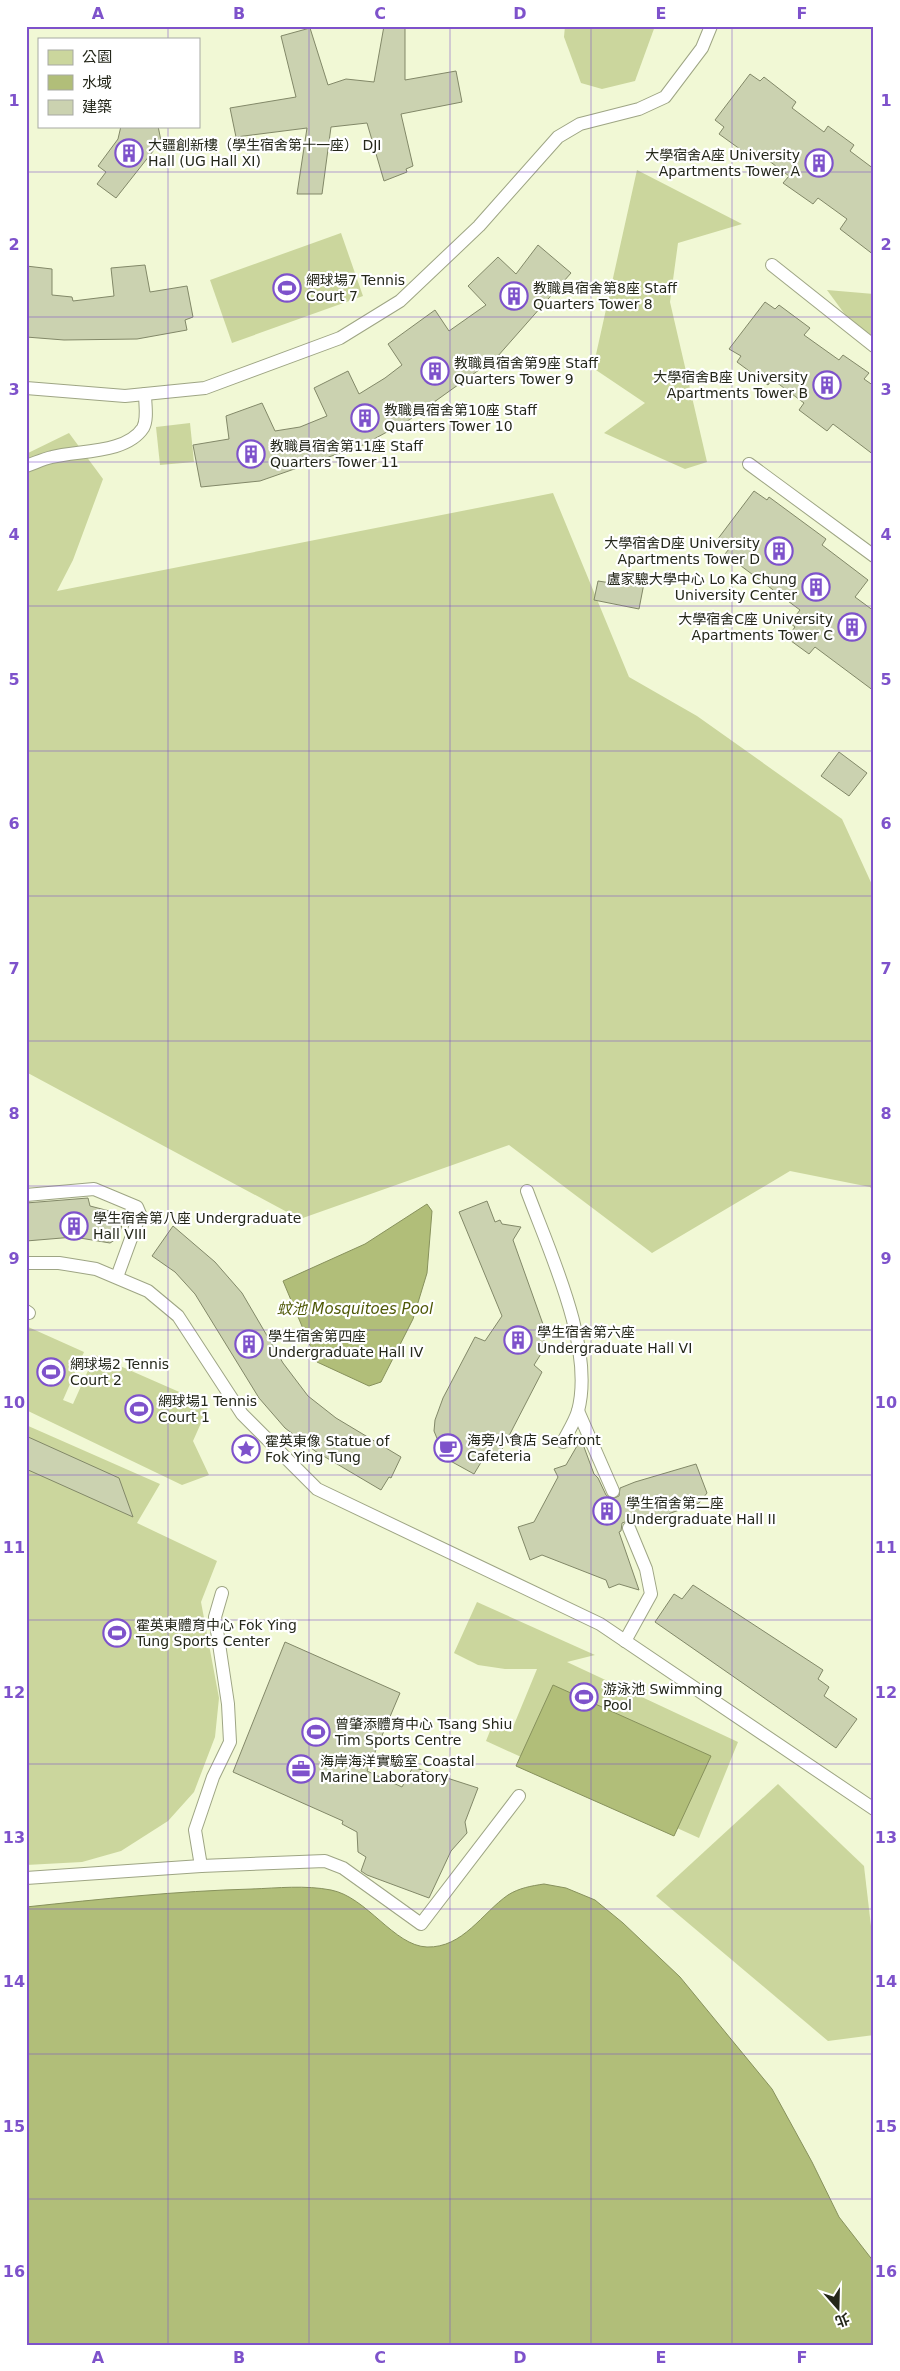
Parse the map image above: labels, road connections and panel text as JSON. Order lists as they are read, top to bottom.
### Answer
{
  "water": ["蚊池 Mosquitoes Pool"],
  "places": {
    "building": [
      "大疆創新樓（學生宿舍第十一座） DJI Hall (UG Hall XI)",
      "大學宿舍A座 University Apartments Tower A",
      "教職員宿舍第8座 Staff Quarters Tower 8",
      "教職員宿舍第9座 Staff Quarters Tower 9",
      "大學宿舍B座 University Apartments Tower B",
      "教職員宿舍第10座 Staff Quarters Tower 10",
      "教職員宿舍第11座 Staff Quarters Tower 11",
      "大學宿舍D座 University Apartments Tower D",
      "盧家驄大學中心 Lo Ka Chung University Center",
      "大學宿舍C座 University Apartments Tower C",
      "學生宿舍第八座 Undergraduate Hall VIII",
      "學生宿舍第六座 Undergraduate Hall VI",
      "學生宿舍第四座 Undergraduate Hall IV",
      "學生宿舍第二座 Undergraduate Hall II"
    ],
    "sports": [
      "網球場7 Tennis Court 7",
      "網球場2 Tennis Court 2",
      "網球場1 Tennis Court 1",
      "霍英東體育中心 Fok Ying Tung Sports Center",
      "游泳池 Swimming Pool",
      "曾肇添體育中心 Tsang Shiu Tim Sports Centre"
    ],
    "cafe": ["海旁小食店 Seafront Cafeteria"],
    "place": ["霍英東像 Statue of Fok Ying Tung"],
    "office": ["海岸海洋實驗室 Coastal Marine Laboratory"]
  },
  "legend": ["公園", "水域", "建築"],
  "north": "bottom",
  "grid": {
    "columns": [
      "A",
      "B",
      "C",
      "D",
      "E",
      "F"
    ],
    "rows": [
      "1",
      "2",
      "3",
      "4",
      "5",
      "6",
      "7",
      "8",
      "9",
      "10",
      "11",
      "12",
      "13",
      "14",
      "15",
      "16"
    ]
  }
}
